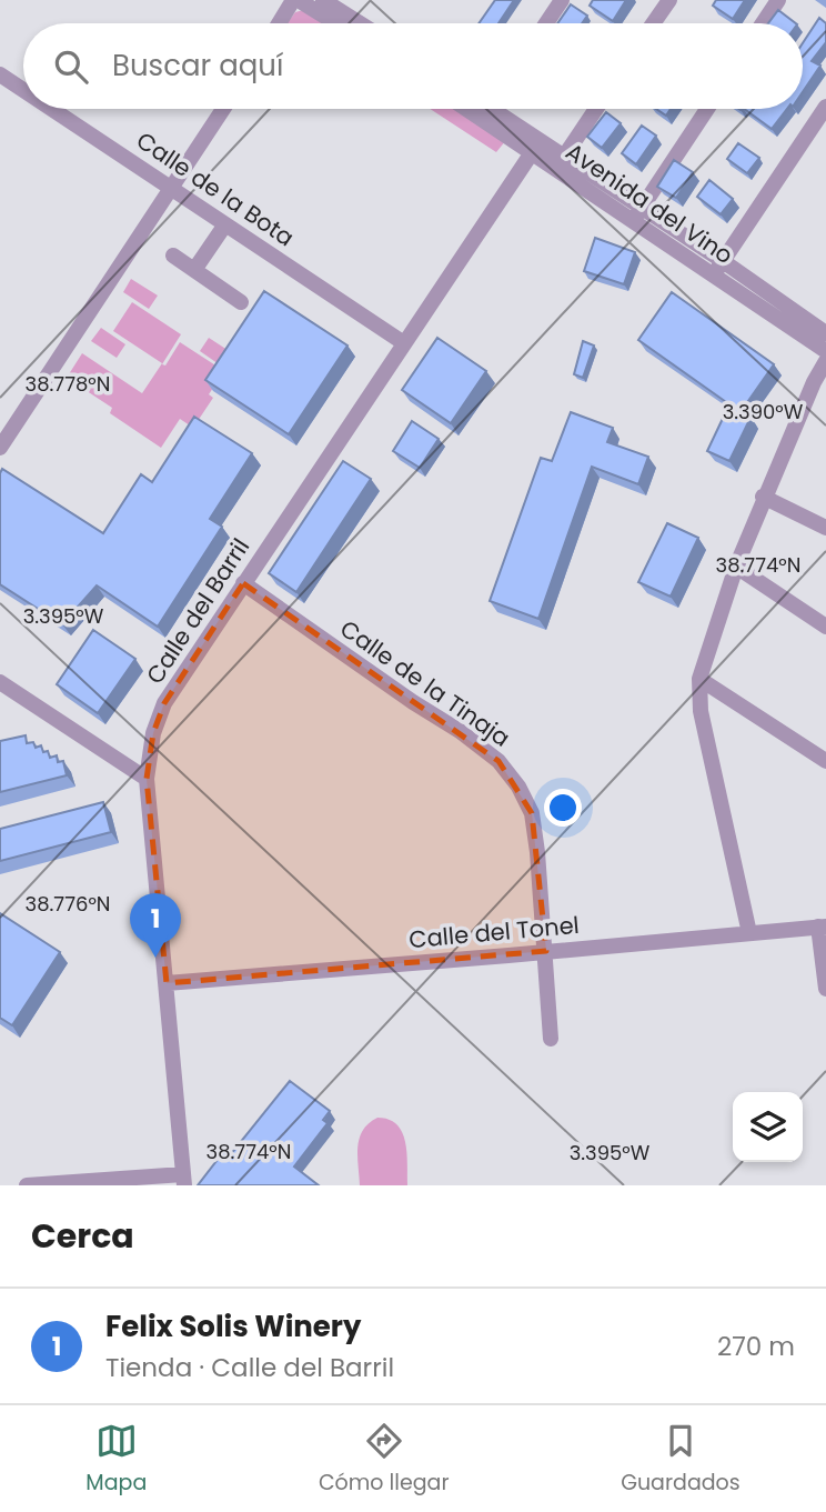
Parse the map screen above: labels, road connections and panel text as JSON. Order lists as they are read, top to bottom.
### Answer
{
  "streets": {
    "street": [
      "Calle de la Bota",
      "Avenida del Vino",
      "Calle del Barril",
      "Calle de la Tinaja",
      "Calle del Tonel"
    ]
  },
  "crossings": [
    ["Calle de la Bota", "Calle del Barril"],
    ["Avenida del Vino", "Calle del Barril"],
    ["Calle del Barril", "Calle de la Tinaja"],
    ["Calle del Barril", "Calle del Tonel"],
    ["Calle de la Tinaja", "Calle del Tonel"]
  ],
  "page": {
    "search": "Buscar aquí",
    "pins": "1",
    "heading": "Cerca",
    "list": [
      {
        "mark": "1",
        "name": "Felix Solis Winery",
        "note": "Tienda · Calle del Barril",
        "value": "270 m"
      }
    ],
    "nav": ["Mapa", "Cómo llegar", "Guardados"]
  },
  "coordinates": [
    "38.778°N",
    "3.390°W",
    "38.774°N",
    "3.395°W",
    "38.776°N"
  ]
}
